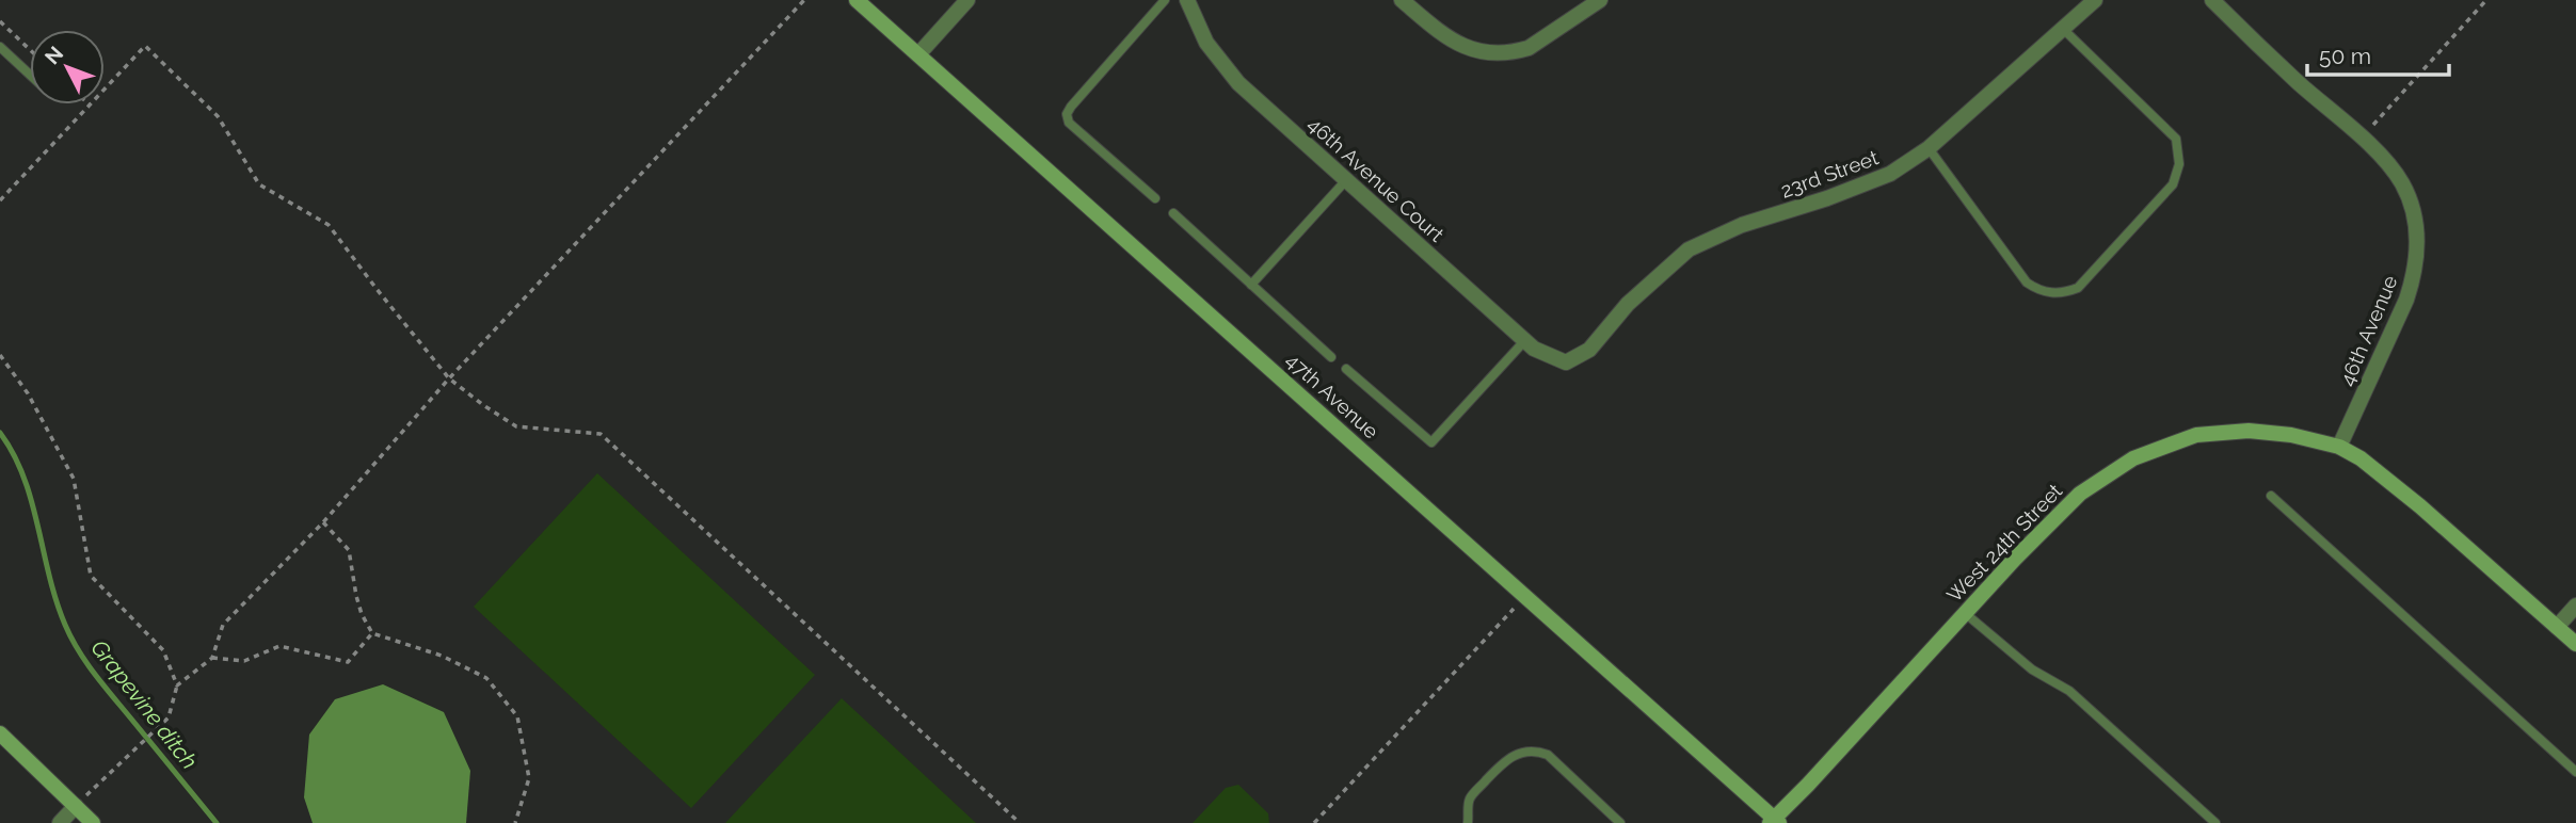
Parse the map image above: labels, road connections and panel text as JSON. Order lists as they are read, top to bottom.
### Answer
{
  "streets": {
    "main road": ["47th Avenue", "West 24th Street"],
    "street": ["23rd Street", "46th Avenue Court", "46th Avenue"]
  },
  "crossings": [
    ["23rd Street", "46th Avenue Court"],
    ["46th Avenue", "West 24th Street"],
    ["47th Avenue", "West 24th Street"]
  ],
  "water": ["Grapevine ditch"],
  "scale_bar": "50 m",
  "north": "top left"
}
